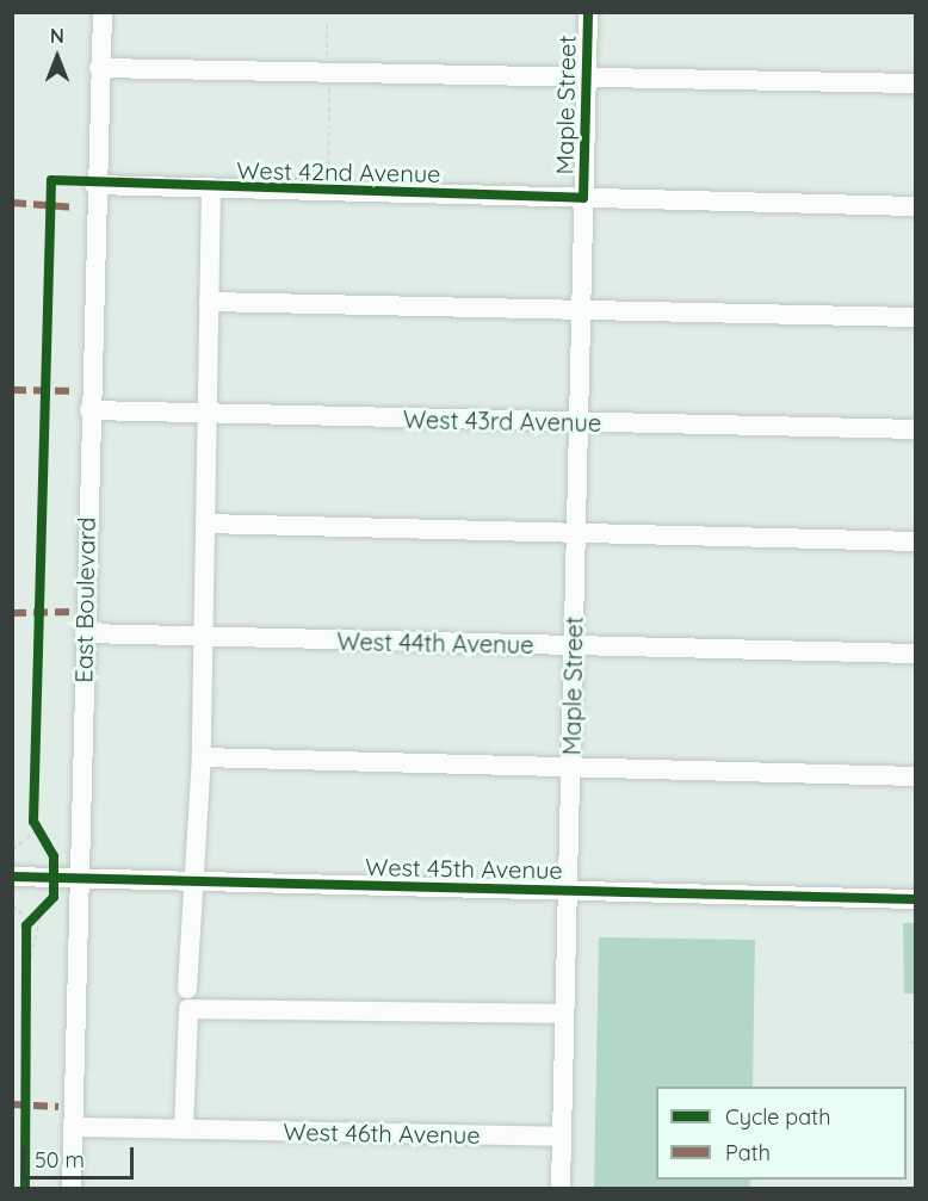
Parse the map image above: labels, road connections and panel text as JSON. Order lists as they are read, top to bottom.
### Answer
{
  "streets": {
    "street": [
      "Maple Street",
      "West 42nd Avenue",
      "West 43rd Avenue",
      "East Boulevard",
      "West 44th Avenue",
      "West 45th Avenue",
      "West 46th Avenue"
    ]
  },
  "crossings": [
    ["Maple Street", "West 42nd Avenue"],
    ["Maple Street", "West 43rd Avenue"],
    ["Maple Street", "West 44th Avenue"],
    ["Maple Street", "West 45th Avenue"],
    ["Maple Street", "West 46th Avenue"],
    ["West 42nd Avenue", "East Boulevard"],
    ["West 43rd Avenue", "East Boulevard"],
    ["East Boulevard", "West 44th Avenue"],
    ["East Boulevard", "West 45th Avenue"],
    ["East Boulevard", "West 46th Avenue"]
  ],
  "legend": ["Cycle path", "Path"],
  "scale_bar": "50 m",
  "north": "top"
}
